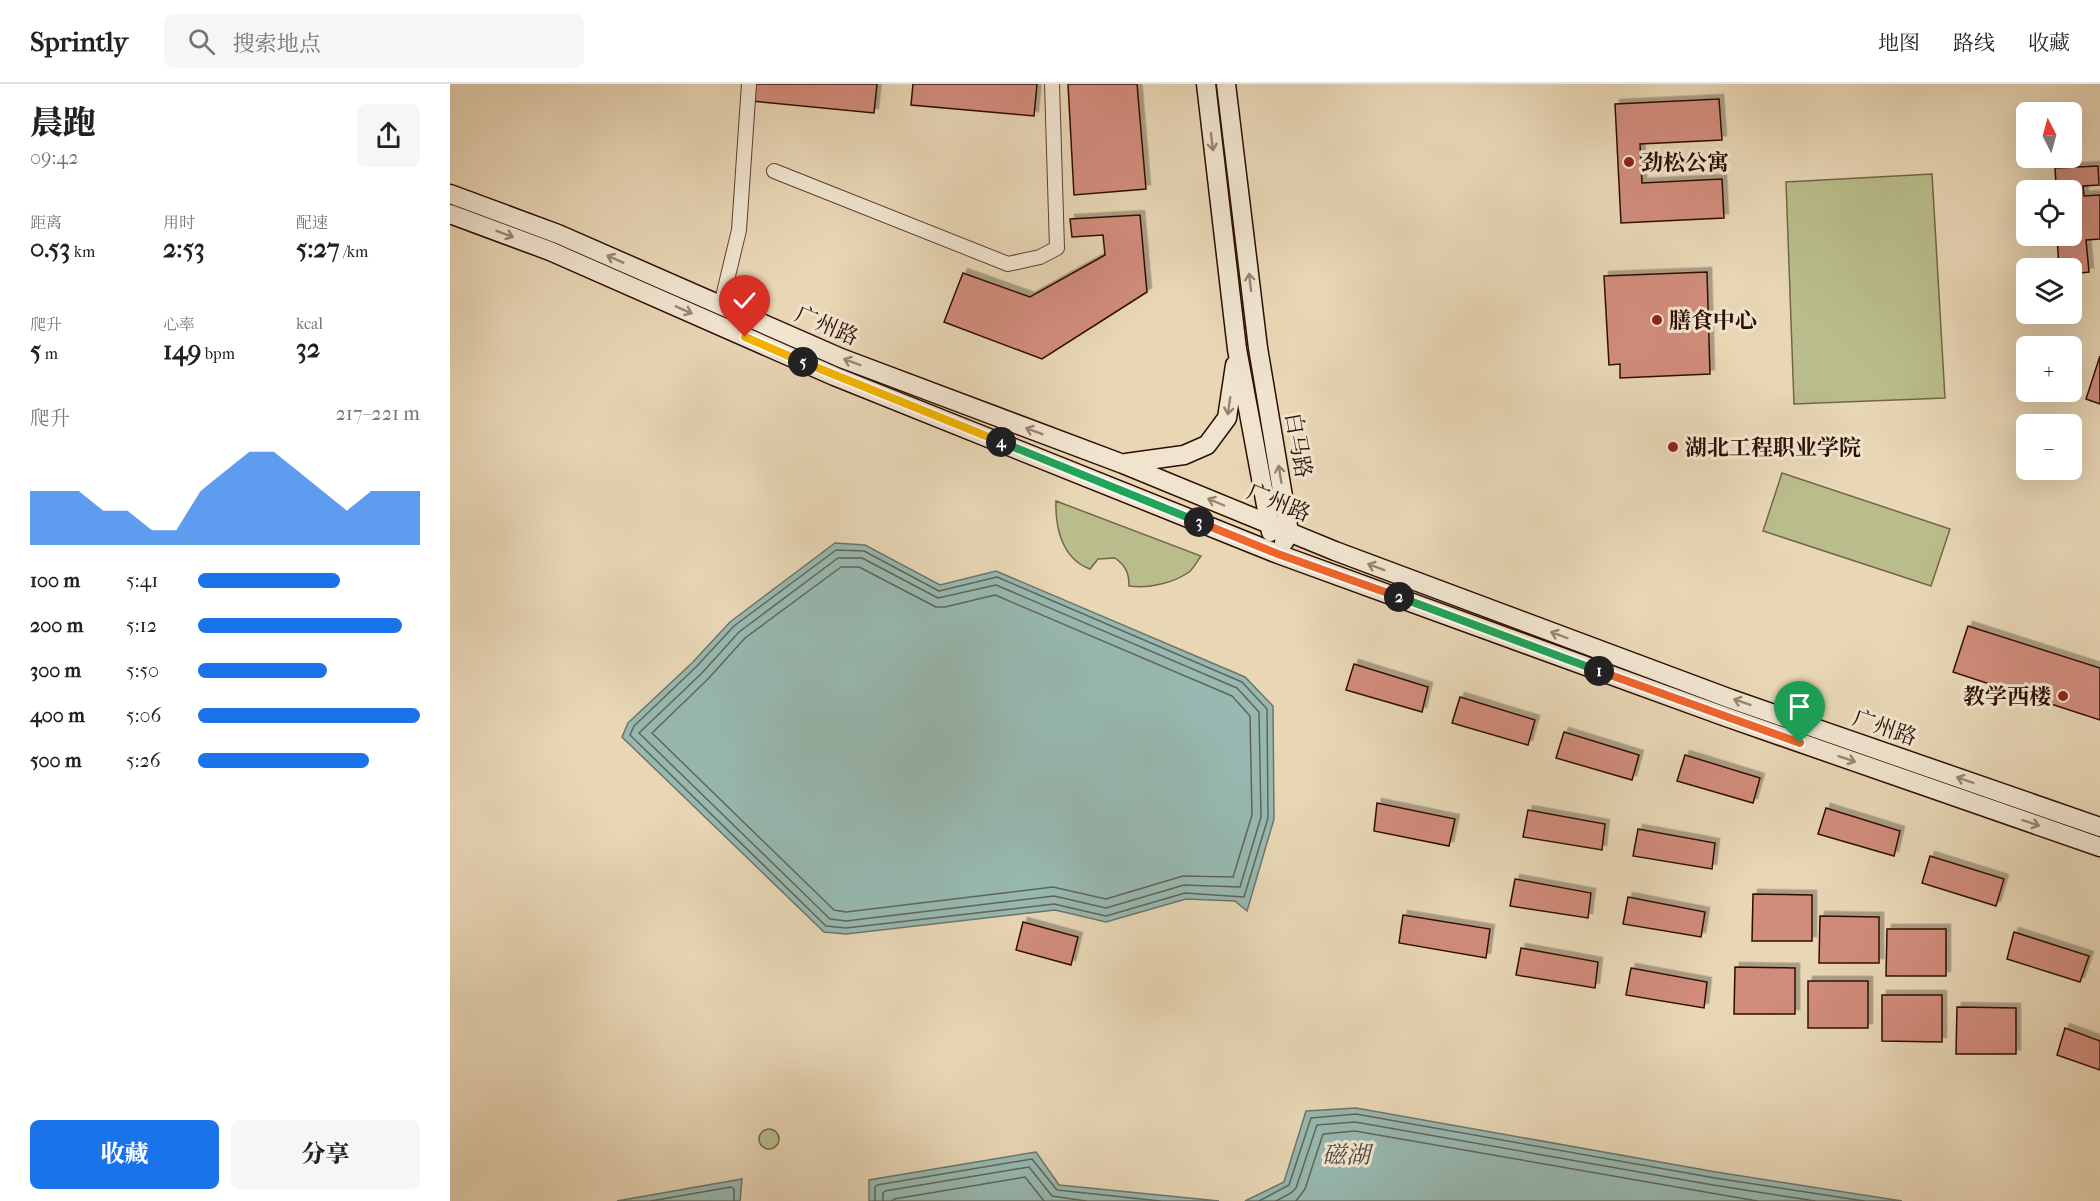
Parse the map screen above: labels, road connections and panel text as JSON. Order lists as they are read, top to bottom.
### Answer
{
  "streets": {
    "main road": ["广州路", "白马路"]
  },
  "crossings": [
    ["广州路", "白马路"]
  ],
  "water": ["磁湖"],
  "places": [
    "劲松公寓",
    "膳食中心",
    "湖北工程职业学院",
    "教学西楼"
  ],
  "north": "top",
  "page": {
    "header": "Sprintly",
    "search": "搜索地点",
    "nav": ["地图", "路线", "收藏"],
    "heading": ["晨跑", "09:42"],
    "map_buttons": ["+", "−"],
    "stats": [
      ["距离", "0.53 km"],
      ["用时", "2:53"],
      ["配速", "5:27 /km"],
      ["爬升", "5 m"],
      ["心率", "149 bpm"],
      ["kcal", "32"]
    ],
    "pins": [
      "5",
      "4",
      "3",
      "2",
      "1"
    ],
    "chart": ["爬升", "217–221 m"],
    "list": [
      {
        "name": "100 m",
        "note": "5:41"
      },
      {
        "name": "200 m",
        "note": "5:12"
      },
      {
        "name": "300 m",
        "note": "5:50"
      },
      {
        "name": "400 m",
        "note": "5:06"
      },
      {
        "name": "500 m",
        "note": "5:26"
      }
    ],
    "buttons": ["收藏", "分享"]
  }
}
